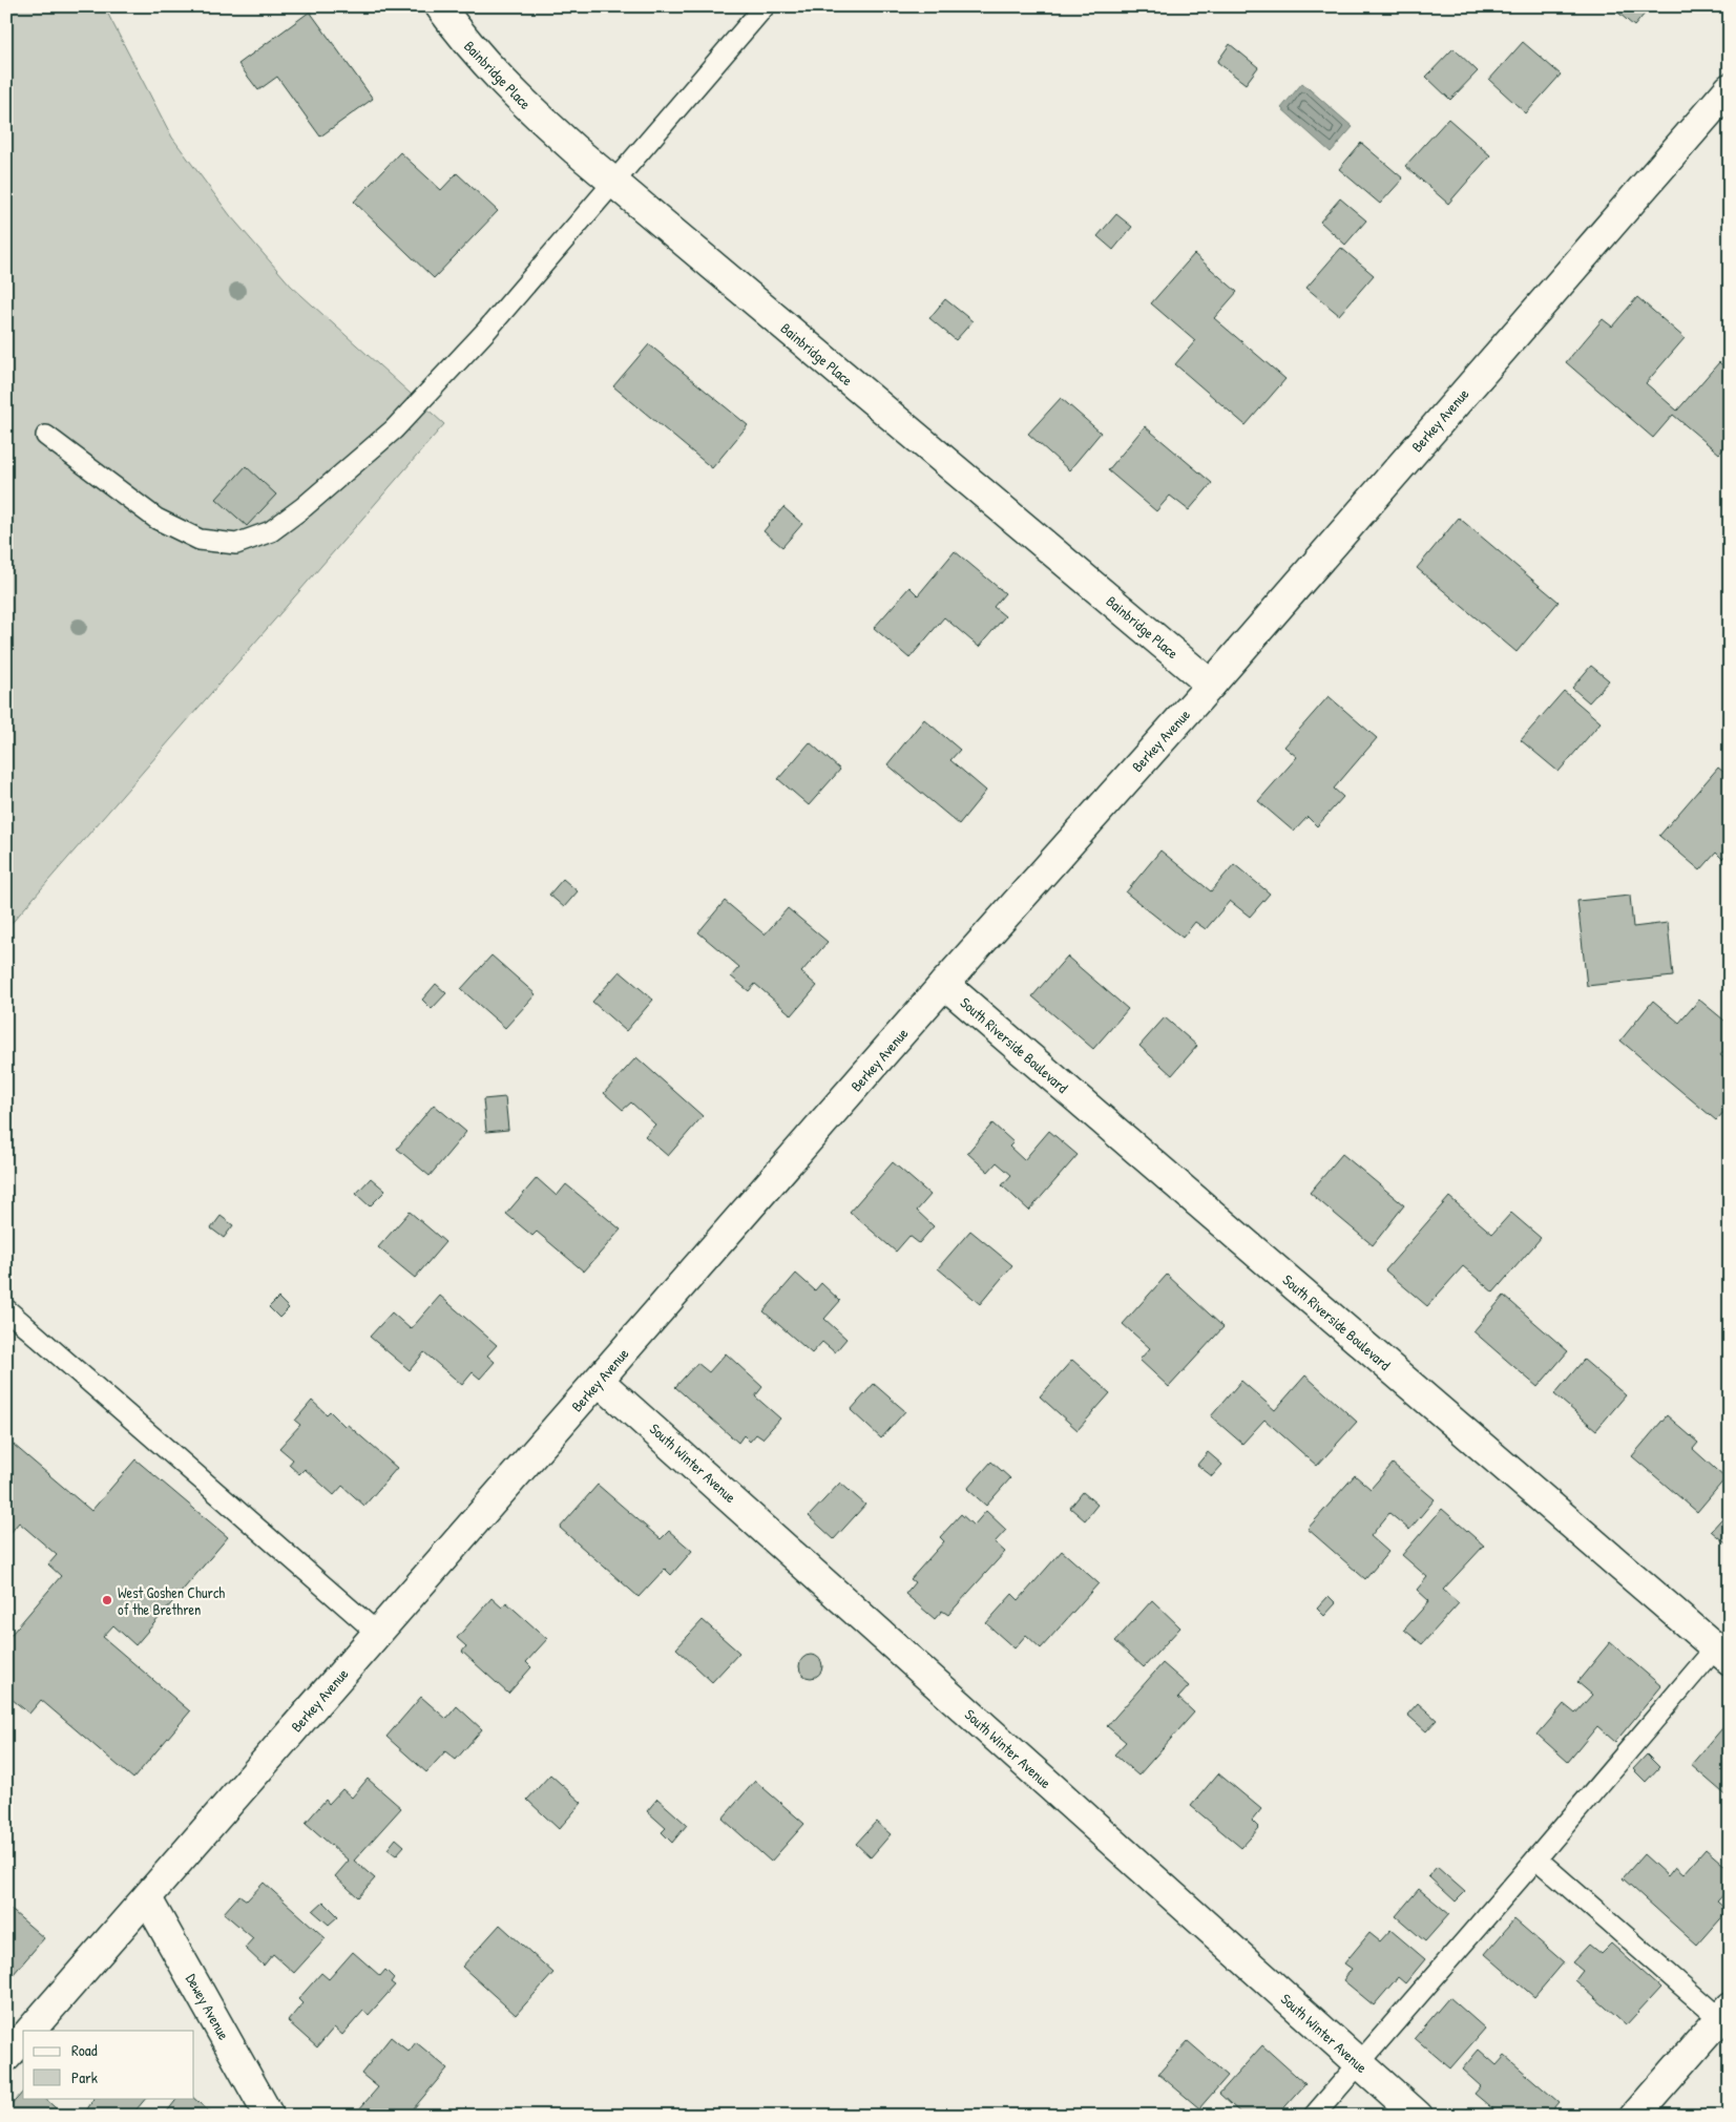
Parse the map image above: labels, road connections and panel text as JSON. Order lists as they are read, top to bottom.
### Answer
{
  "streets": {
    "street": [
      "Bainbridge Place",
      "Berkey Avenue",
      "South Riverside Boulevard",
      "South Winter Avenue",
      "Dewey Avenue"
    ]
  },
  "crossings": [
    ["Bainbridge Place", "Berkey Avenue"],
    ["Berkey Avenue", "South Riverside Boulevard"],
    ["Berkey Avenue", "South Winter Avenue"],
    ["Berkey Avenue", "Dewey Avenue"]
  ],
  "places": ["West Goshen Church of the Brethren"],
  "legend": ["Road", "Park"]
}
